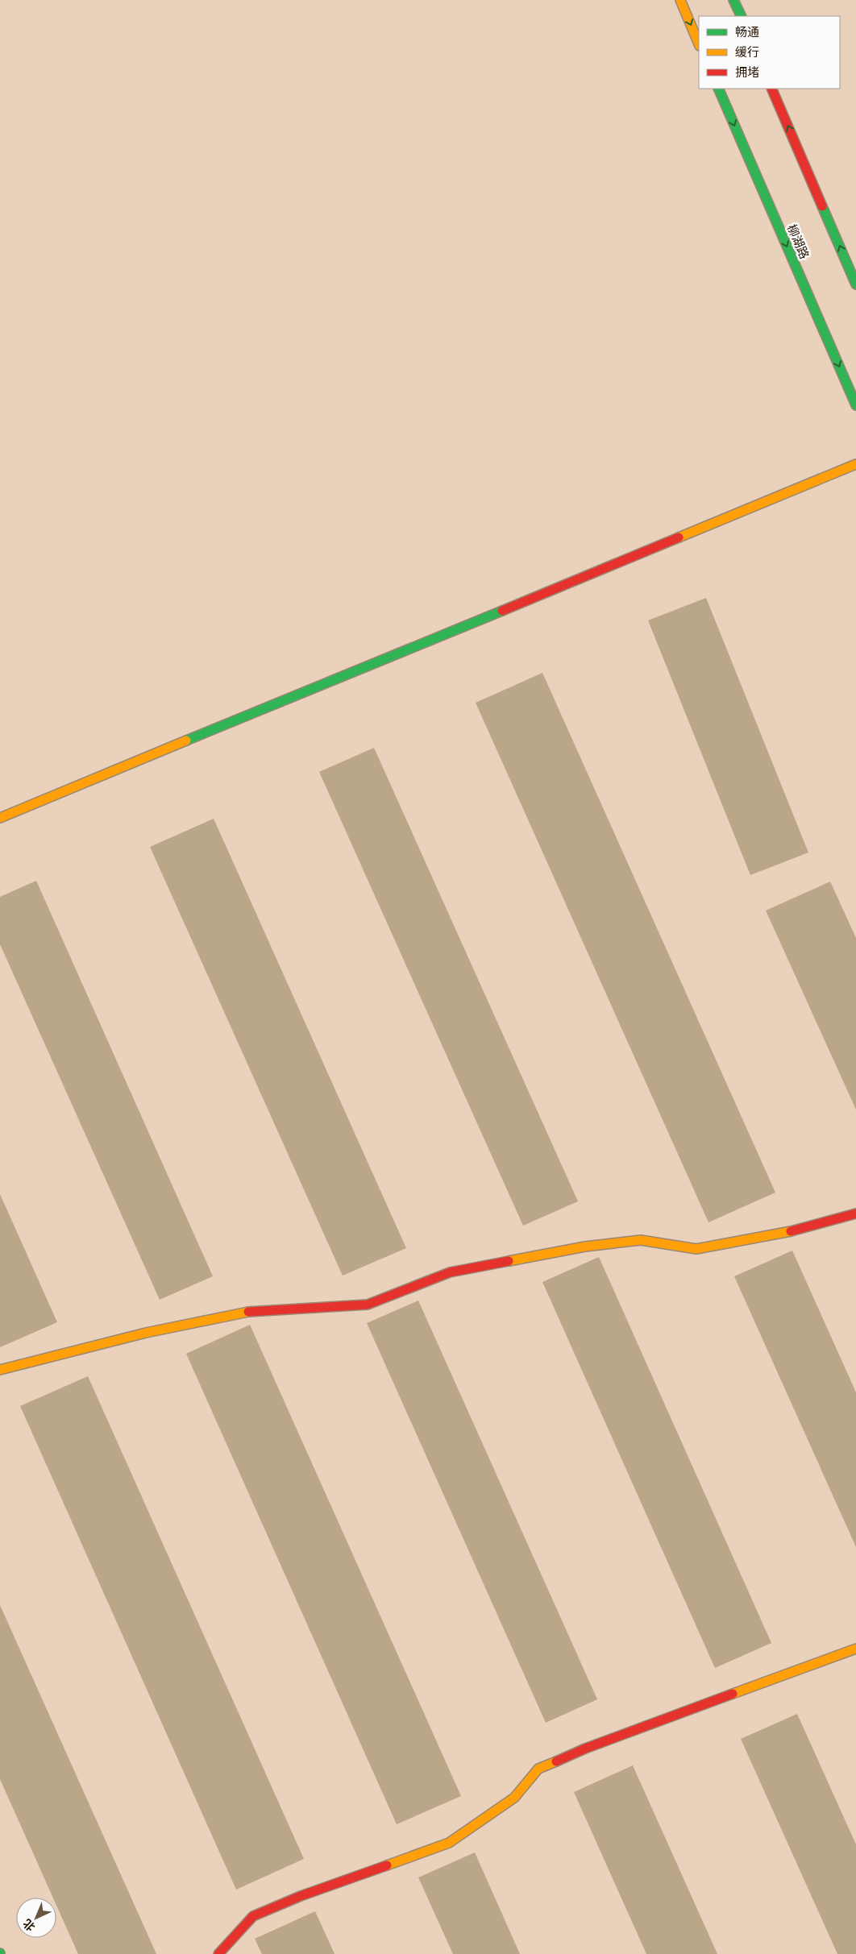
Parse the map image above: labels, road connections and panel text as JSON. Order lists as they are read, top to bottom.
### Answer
{
  "streets": {
    "street": ["柳湖路"]
  },
  "legend": ["畅通", "缓行", "拥堵"],
  "north": "bottom left"
}
